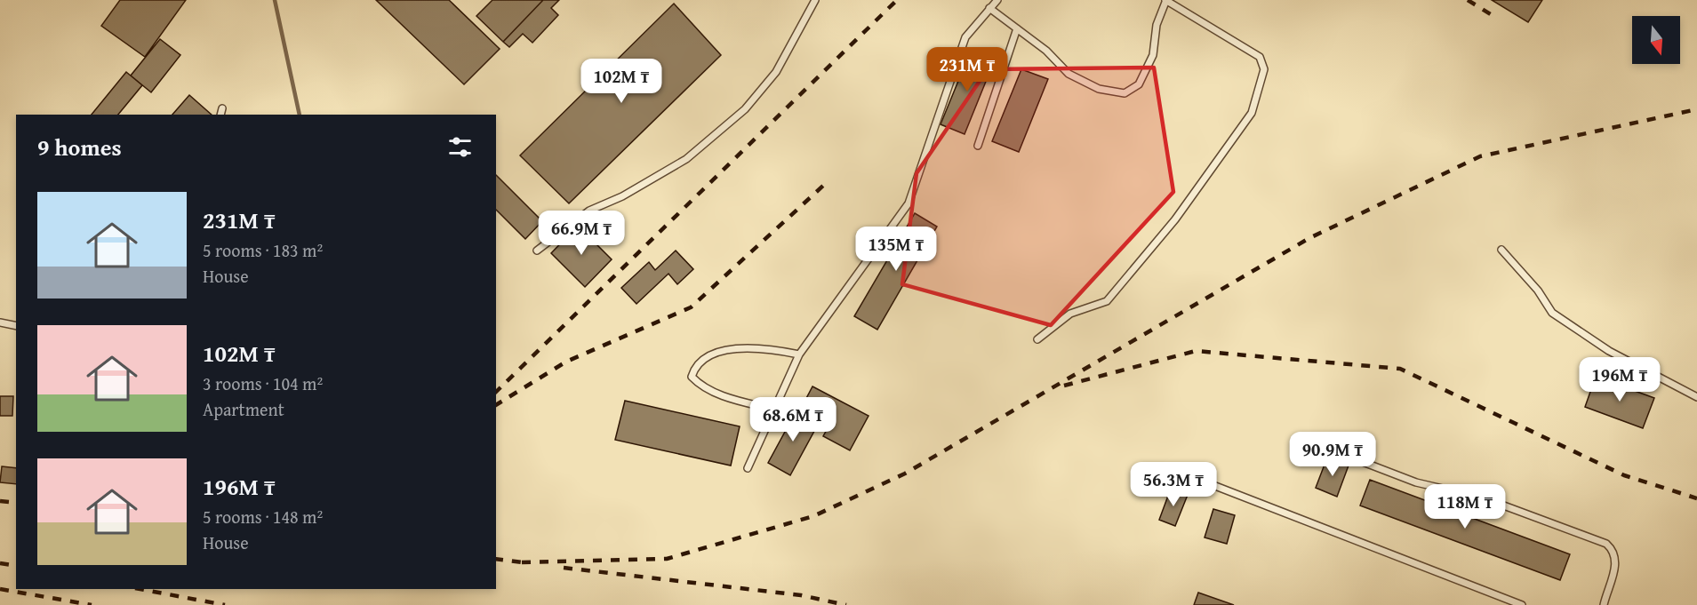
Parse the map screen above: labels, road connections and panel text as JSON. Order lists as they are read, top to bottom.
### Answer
{
  "north": "bottom",
  "page": {
    "price": [
      "231M ₸",
      "102M ₸",
      "66.9M ₸",
      "135M ₸",
      "196M ₸",
      "68.6M ₸",
      "90.9M ₸",
      "56.3M ₸",
      "118M ₸"
    ],
    "heading": "9 homes",
    "list": [
      {
        "name": "231M ₸",
        "note": "5 rooms · 183 m² · House"
      },
      {
        "name": "102M ₸",
        "note": "3 rooms · 104 m² · Apartment"
      },
      {
        "name": "196M ₸",
        "note": "5 rooms · 148 m² · House"
      }
    ]
  }
}
